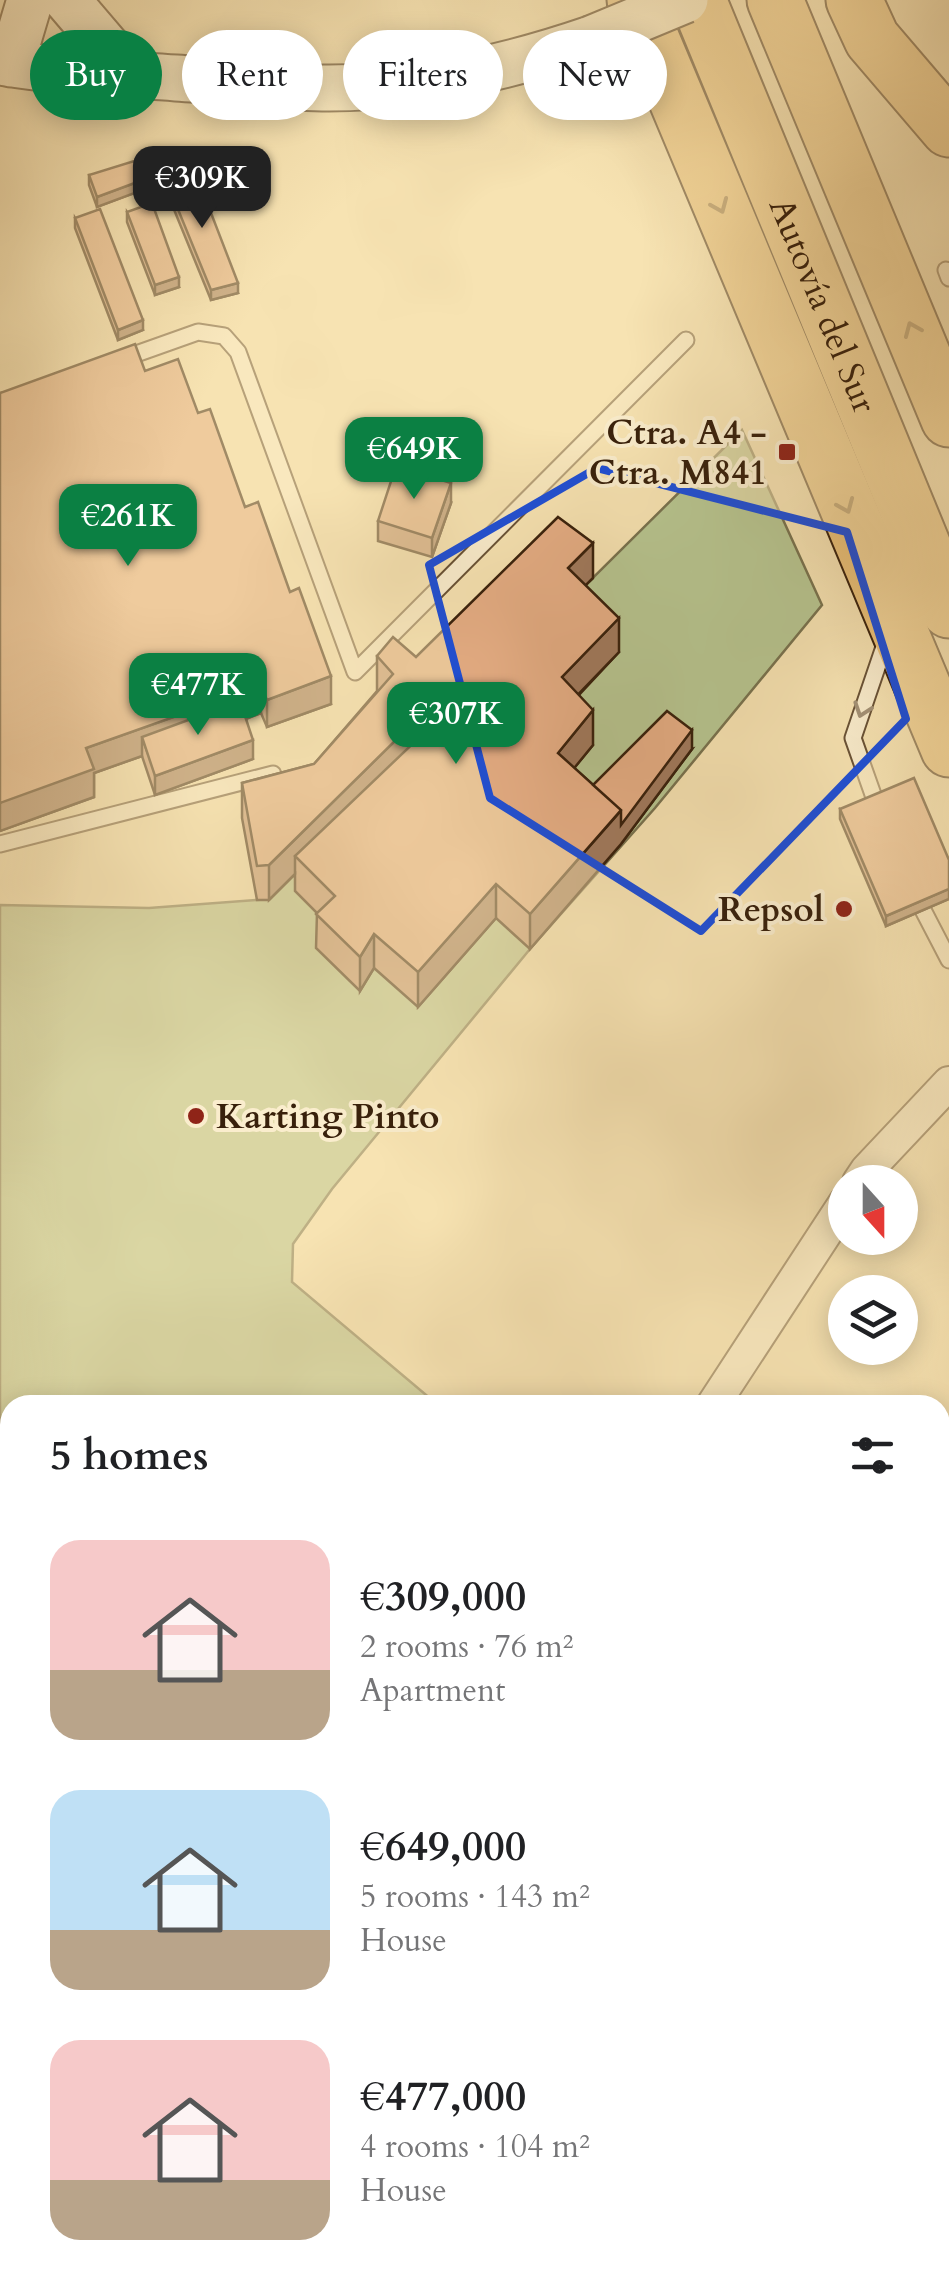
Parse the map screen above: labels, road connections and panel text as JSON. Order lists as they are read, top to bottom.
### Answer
{
  "streets": {
    "highway": ["Autovía del Sur"]
  },
  "places": {
    "transit": ["Ctra. A4 - Ctra. M841"],
    "other": ["Repsol", "Karting Pinto"]
  },
  "north": "bottom",
  "page": {
    "chip": [
      "Buy",
      "Rent",
      "Filters",
      "New"
    ],
    "price": [
      "€309K",
      "€649K",
      "€261K",
      "€477K",
      "€307K"
    ],
    "heading": "5 homes",
    "list": [
      {
        "name": "€309,000",
        "note": "2 rooms · 76 m² · Apartment"
      },
      {
        "name": "€649,000",
        "note": "5 rooms · 143 m² · House"
      },
      {
        "name": "€477,000",
        "note": "4 rooms · 104 m² · House"
      }
    ]
  }
}
